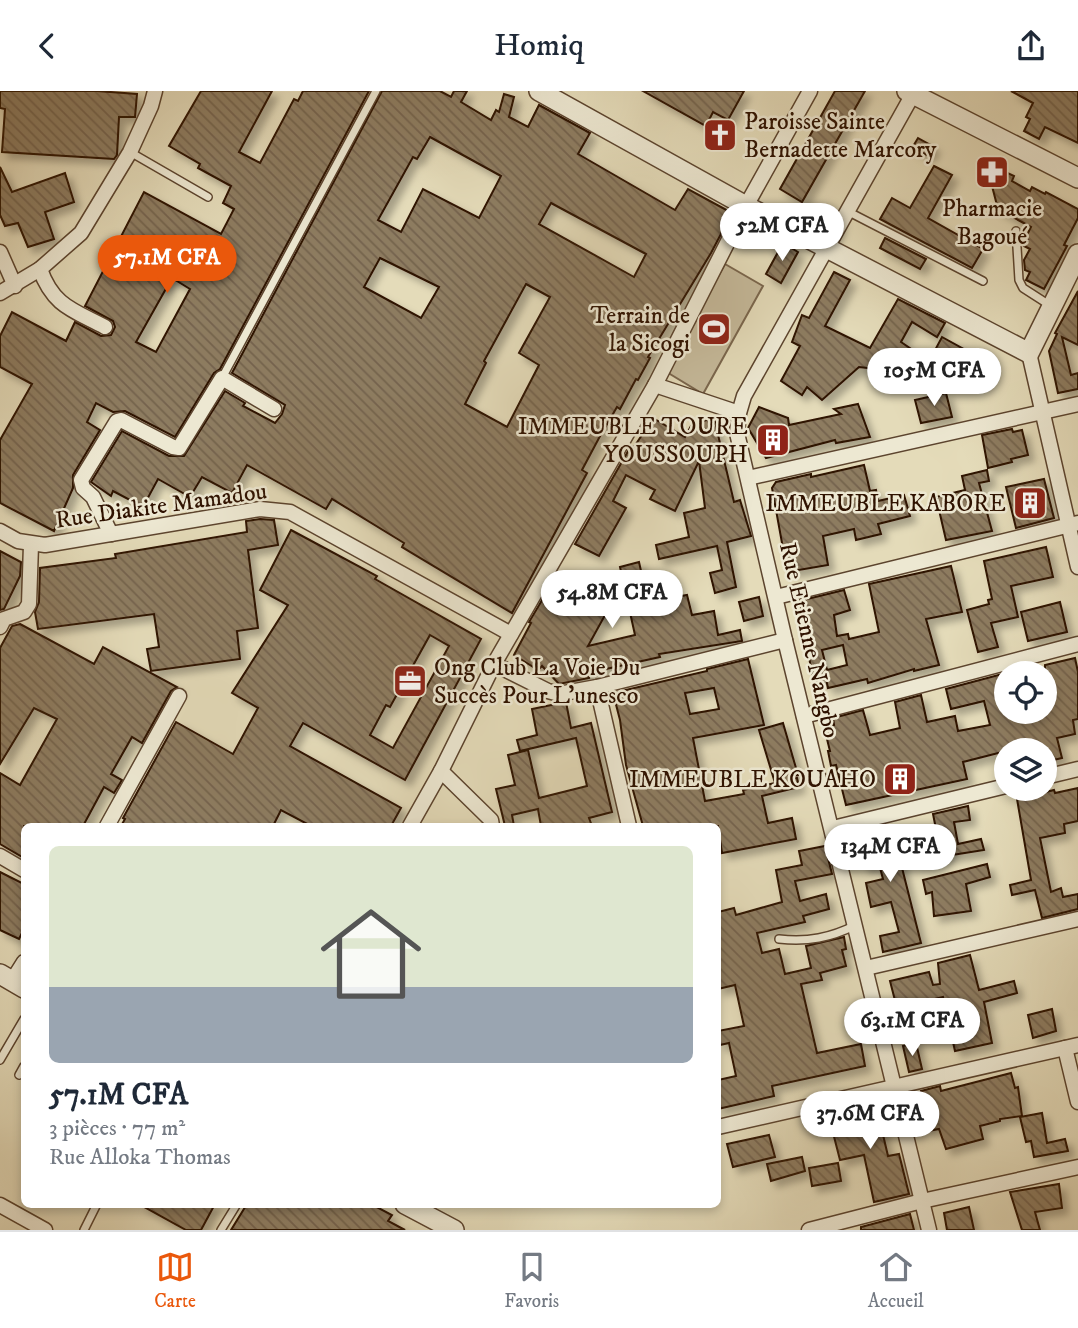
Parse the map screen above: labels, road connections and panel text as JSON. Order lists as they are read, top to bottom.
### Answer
{
  "streets": {
    "street": ["Rue Diakite Mamadou", "Rue Etienne Nangbo"]
  },
  "places": {
    "church": ["Paroisse Sainte Bernadette Marcory"],
    "pharmacy": ["Pharmacie Bagoué"],
    "sports": ["Terrain de la Sicogi"],
    "building": ["IMMEUBLE TOURE YOUSSOUPH", "IMMEUBLE KABORE", "IMMEUBLE KOUAHO"],
    "office": ["Ong Club La Voie Du Succès Pour L'unesco"]
  },
  "page": {
    "header": "Homiq",
    "price": [
      "52M CFA",
      "57.1M CFA",
      "105M CFA",
      "54.8M CFA",
      "134M CFA",
      "63.1M CFA",
      "37.6M CFA"
    ],
    "list": [
      {
        "name": "57.1M CFA",
        "note": "3 pièces · 77 m² · Rue Alloka Thomas"
      }
    ],
    "tabs": ["Carte", "Favoris", "Accueil"]
  }
}
